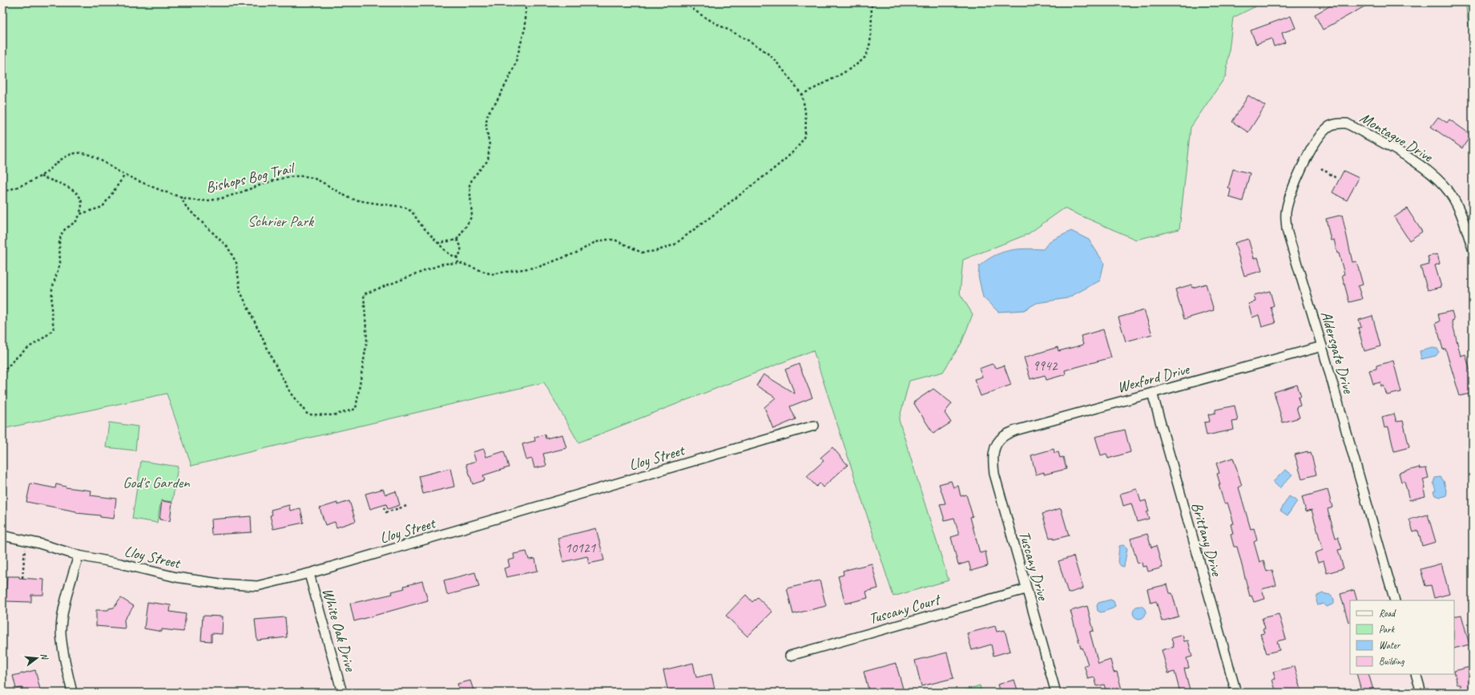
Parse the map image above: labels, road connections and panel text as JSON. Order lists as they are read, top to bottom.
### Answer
{
  "streets": {
    "street": [
      "Montague Drive",
      "Aldersgate Drive",
      "Wexford Drive",
      "Lloy Street",
      "Brittany Drive",
      "Tuscany Drive",
      "Tuscany Court",
      "White Oak Drive"
    ],
    "path": ["Bishops Bog Trail"]
  },
  "crossings": [
    ["Montague Drive", "Aldersgate Drive"],
    ["Aldersgate Drive", "Wexford Drive"],
    ["Wexford Drive", "Brittany Drive"],
    ["Wexford Drive", "Tuscany Drive"],
    ["Lloy Street", "White Oak Drive"],
    ["Tuscany Drive", "Tuscany Court"]
  ],
  "parks": ["Schrier Park", "God's Garden"],
  "house_numbers": ["9942", "10121"],
  "legend": [
    "Road",
    "Park",
    "Water",
    "Building"
  ],
  "north": "right"
}
